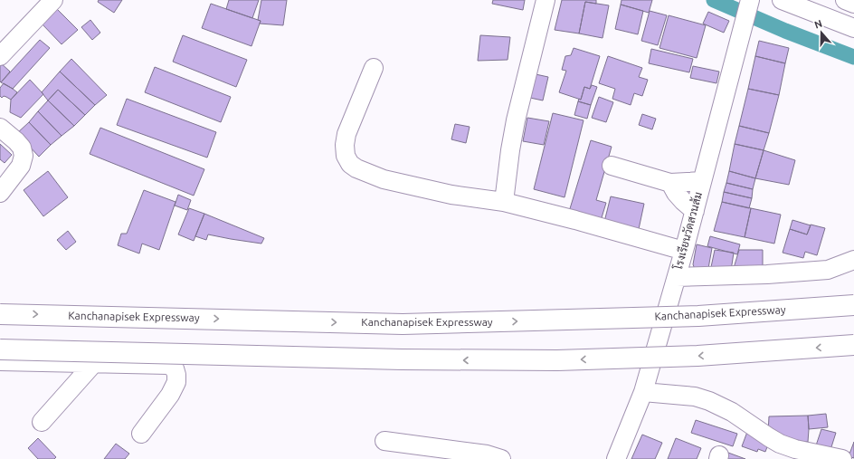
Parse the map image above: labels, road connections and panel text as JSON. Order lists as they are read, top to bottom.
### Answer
{
  "streets": {
    "highway": ["Kanchanapisek Expressway"],
    "street": ["โรงเรียนวัดสวนส้ม"]
  },
  "north": "top"
}
